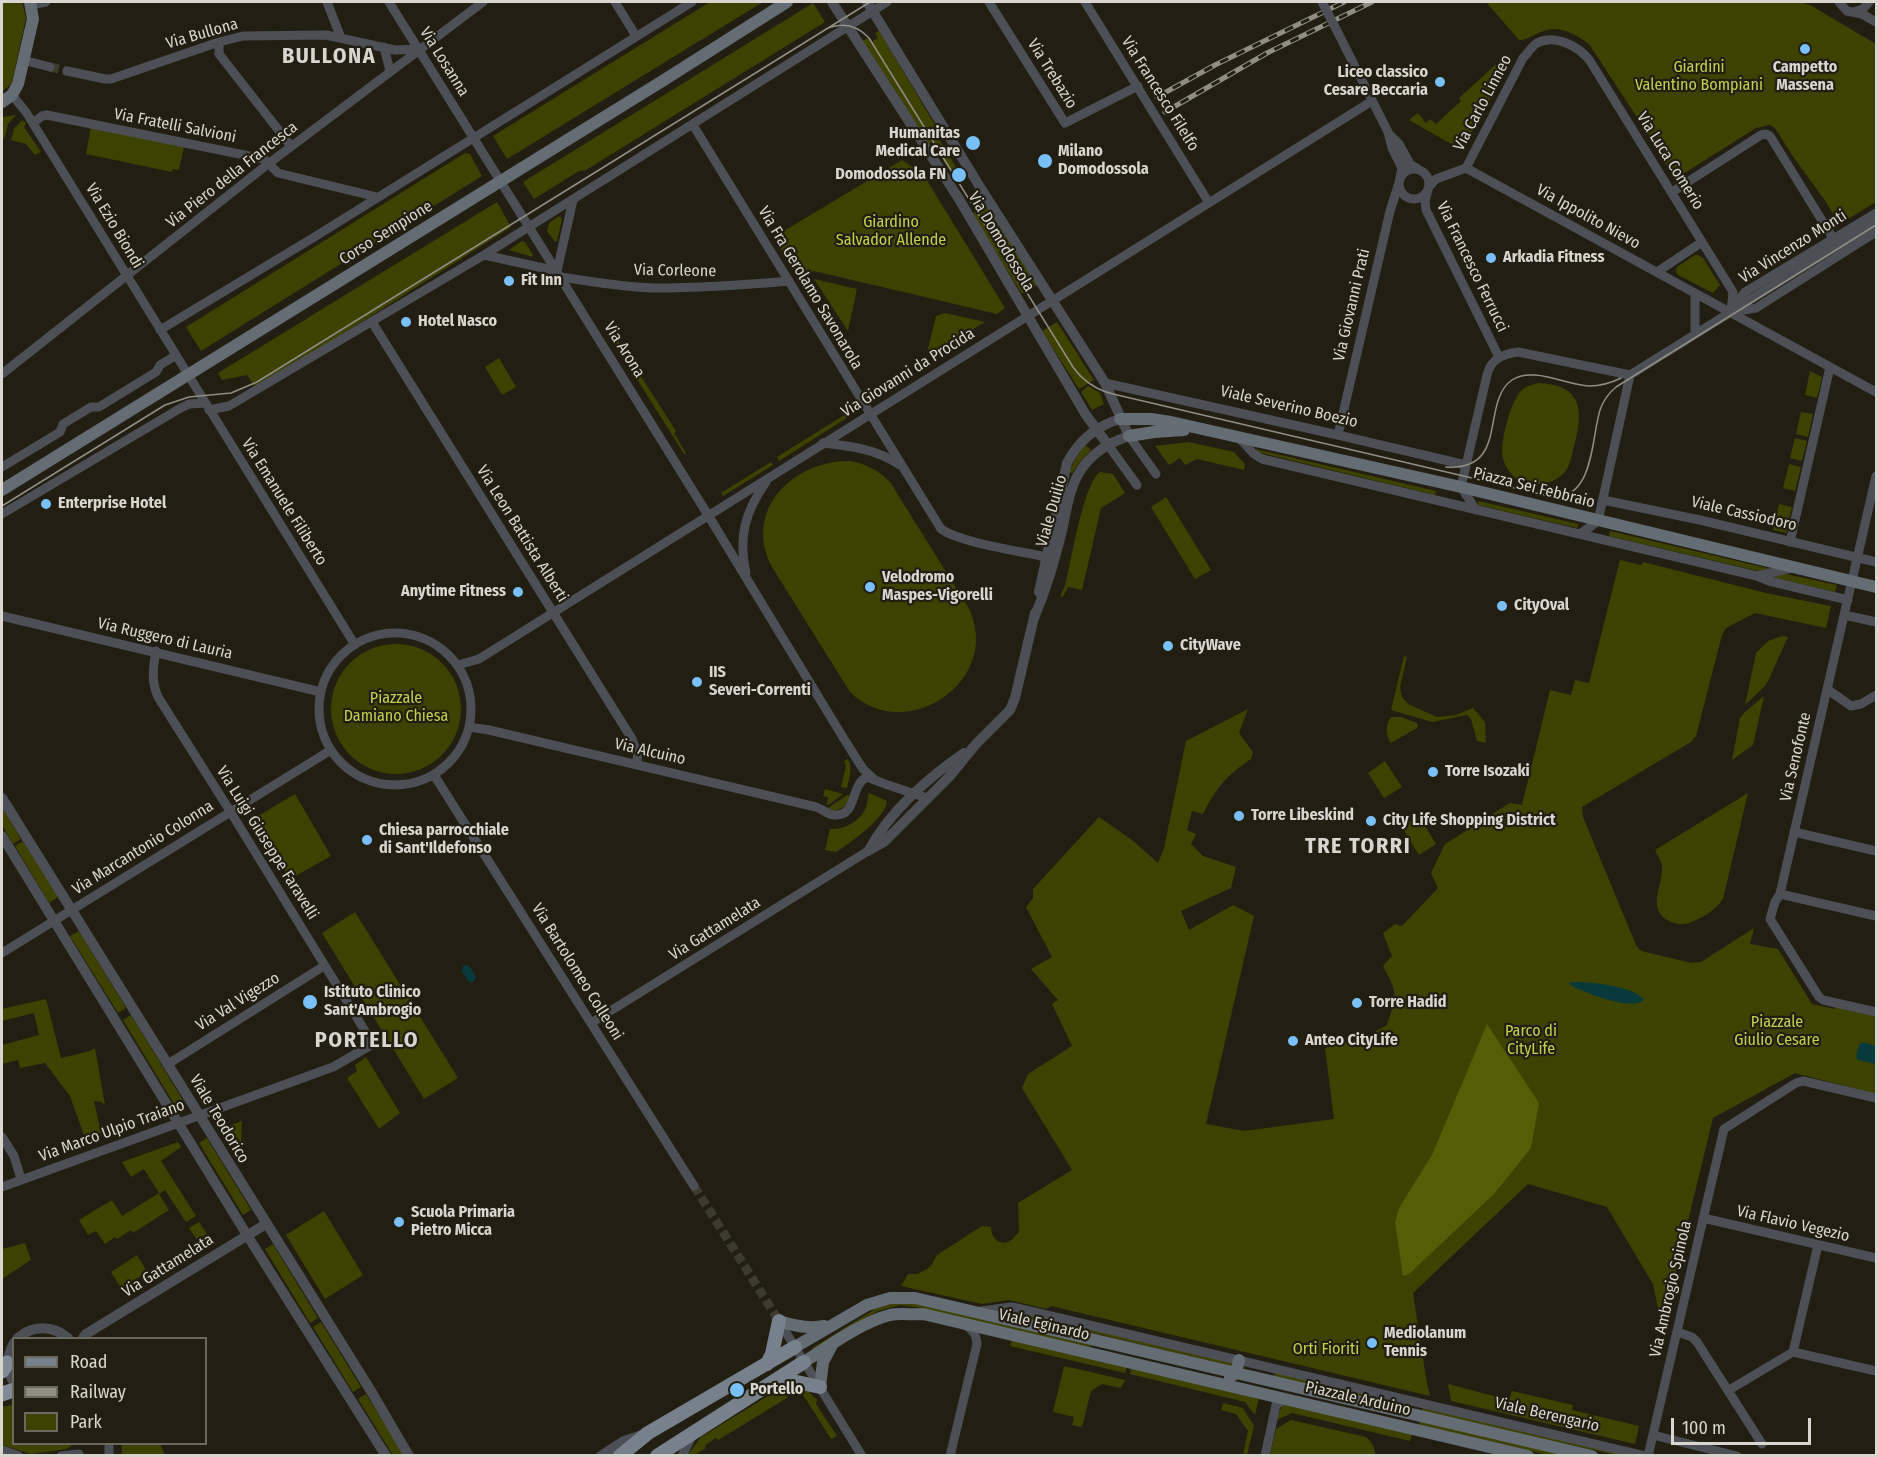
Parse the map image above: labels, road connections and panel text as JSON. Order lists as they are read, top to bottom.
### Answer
{
  "streets": {
    "main road": [
      "Corso Sempione",
      "Piazza Sei Febbraio",
      "Viale Eginardo",
      "Piazzale Arduino",
      "Viale Berengario"
    ],
    "street": [
      "Via Bullona",
      "Via Losanna",
      "Via Trebazio",
      "Via Francesco Filelfo",
      "Via Carlo Linneo",
      "Via Fratelli Salvioni",
      "Via Luca Comerio",
      "Via Piero della Francesca",
      "Via Ippolito Nievo",
      "Via Ezio Biondi",
      "Via Domodossola",
      "Via Vincenzo Monti",
      "Via Francesco Ferrucci",
      "Via Corleone",
      "Via Fra Gerolamo Savonarola",
      "Via Giovanni Prati",
      "Via Arona",
      "Via Giovanni da Procida",
      "Viale Severino Boezio",
      "Via Emanuele Filiberto",
      "Viale Duilio",
      "Viale Cassiodoro",
      "Via Leon Battista Alberti",
      "Via Ruggero di Lauria",
      "Via Alcuino",
      "Via Senofonte",
      "Via Luigi Giuseppe Faravelli",
      "Via Marcantonio Colonna",
      "Via Gattamelata",
      "Via Bartolomeo Colleoni",
      "Via Val Vigezzo",
      "Viale Teodorico",
      "Via Marco Ulpio Traiano",
      "Via Flavio Vegezio",
      "Via Ambrogio Spinola"
    ]
  },
  "crossings": [
    ["Via Bullona", "Via Losanna"],
    ["Via Bullona", "Via Piero della Francesca"],
    ["Via Losanna", "Via Piero della Francesca"],
    ["Via Losanna", "Corso Sempione"],
    ["Via Losanna", "Via Arona"],
    ["Via Trebazio", "Via Francesco Filelfo"],
    ["Via Francesco Filelfo", "Via Giovanni da Procida"],
    ["Via Carlo Linneo", "Via Luca Comerio"],
    ["Via Carlo Linneo", "Via Ippolito Nievo"],
    ["Via Carlo Linneo", "Via Francesco Ferrucci"],
    ["Via Fratelli Salvioni", "Via Piero della Francesca"],
    ["Via Fratelli Salvioni", "Via Ezio Biondi"],
    ["Via Fratelli Salvioni", "Corso Sempione"],
    ["Via Luca Comerio", "Via Ippolito Nievo"],
    ["Via Luca Comerio", "Via Vincenzo Monti"],
    ["Via Piero della Francesca", "Via Ezio Biondi"],
    ["Via Ippolito Nievo", "Via Vincenzo Monti"],
    ["Via Ippolito Nievo", "Via Francesco Ferrucci"],
    ["Via Ezio Biondi", "Corso Sempione"],
    ["Via Ezio Biondi", "Via Emanuele Filiberto"],
    ["Corso Sempione", "Via Arona"],
    ["Corso Sempione", "Via Emanuele Filiberto"],
    ["Via Domodossola", "Via Giovanni da Procida"],
    ["Via Domodossola", "Viale Severino Boezio"],
    ["Via Domodossola", "Viale Duilio"],
    ["Via Vincenzo Monti", "Piazza Sei Febbraio"],
    ["Via Francesco Ferrucci", "Via Giovanni Prati"],
    ["Via Francesco Ferrucci", "Via Giovanni da Procida"],
    ["Via Francesco Ferrucci", "Piazza Sei Febbraio"],
    ["Via Corleone", "Via Fra Gerolamo Savonarola"],
    ["Via Corleone", "Via Arona"],
    ["Via Fra Gerolamo Savonarola", "Via Giovanni da Procida"],
    ["Via Fra Gerolamo Savonarola", "Viale Duilio"],
    ["Via Giovanni Prati", "Viale Severino Boezio"],
    ["Via Arona", "Via Giovanni da Procida"],
    ["Via Arona", "Via Alcuino"],
    ["Via Giovanni da Procida", "Via Emanuele Filiberto"],
    ["Via Giovanni da Procida", "Via Leon Battista Alberti"],
    ["Via Giovanni da Procida", "Via Ruggero di Lauria"],
    ["Via Giovanni da Procida", "Via Alcuino"],
    ["Via Giovanni da Procida", "Via Marcantonio Colonna"],
    ["Via Giovanni da Procida", "Via Bartolomeo Colleoni"],
    ["Viale Severino Boezio", "Piazza Sei Febbraio"],
    ["Piazza Sei Febbraio", "Viale Cassiodoro"],
    ["Via Emanuele Filiberto", "Via Ruggero di Lauria"],
    ["Via Emanuele Filiberto", "Via Alcuino"],
    ["Via Emanuele Filiberto", "Via Marcantonio Colonna"],
    ["Via Emanuele Filiberto", "Via Bartolomeo Colleoni"],
    ["Viale Duilio", "Via Gattamelata"],
    ["Viale Cassiodoro", "Via Senofonte"],
    ["Via Leon Battista Alberti", "Via Alcuino"],
    ["Via Ruggero di Lauria", "Via Alcuino"],
    ["Via Ruggero di Lauria", "Via Luigi Giuseppe Faravelli"],
    ["Via Ruggero di Lauria", "Via Marcantonio Colonna"],
    ["Via Ruggero di Lauria", "Via Bartolomeo Colleoni"],
    ["Via Alcuino", "Via Marcantonio Colonna"],
    ["Via Alcuino", "Via Bartolomeo Colleoni"],
    ["Via Luigi Giuseppe Faravelli", "Via Marcantonio Colonna"],
    ["Via Luigi Giuseppe Faravelli", "Via Val Vigezzo"],
    ["Via Luigi Giuseppe Faravelli", "Via Marco Ulpio Traiano"],
    ["Via Marcantonio Colonna", "Via Bartolomeo Colleoni"],
    ["Via Marcantonio Colonna", "Viale Teodorico"],
    ["Via Gattamelata", "Via Bartolomeo Colleoni"],
    ["Via Gattamelata", "Viale Teodorico"],
    ["Via Val Vigezzo", "Viale Teodorico"],
    ["Viale Teodorico", "Via Marco Ulpio Traiano"],
    ["Via Flavio Vegezio", "Via Ambrogio Spinola"],
    ["Via Ambrogio Spinola", "Viale Berengario"],
    ["Viale Eginardo", "Piazzale Arduino"],
    ["Piazzale Arduino", "Viale Berengario"]
  ],
  "districts": ["BULLONA", "TRE TORRI", "PORTELLO"],
  "parks": [
    "Giardini Valentino Bompiani",
    "Giardino Salvador Allende",
    "Piazzale Damiano Chiesa",
    "Piazzale Giulio Cesare",
    "Parco di CityLife",
    "Orti Fioriti"
  ],
  "places": [
    "Campetto Massena",
    "Liceo classico Cesare Beccaria",
    "Humanitas Medical Care",
    "Milano Domodossola",
    "Domodossola FN",
    "Arkadia Fitness",
    "Fit Inn",
    "Hotel Nasco",
    "Enterprise Hotel",
    "Velodromo Maspes-Vigorelli",
    "Anytime Fitness",
    "CityOval",
    "CityWave",
    "IIS Severi-Correnti",
    "Torre Isozaki",
    "Torre Libeskind",
    "City Life Shopping District",
    "Chiesa parrocchiale di Sant'Ildefonso",
    "Istituto Clinico Sant'Ambrogio",
    "Torre Hadid",
    "Anteo CityLife",
    "Scuola Primaria Pietro Micca",
    "Mediolanum Tennis",
    "Portello"
  ],
  "legend": ["Road", "Railway", "Park"],
  "scale_bar": "100 m"
}
